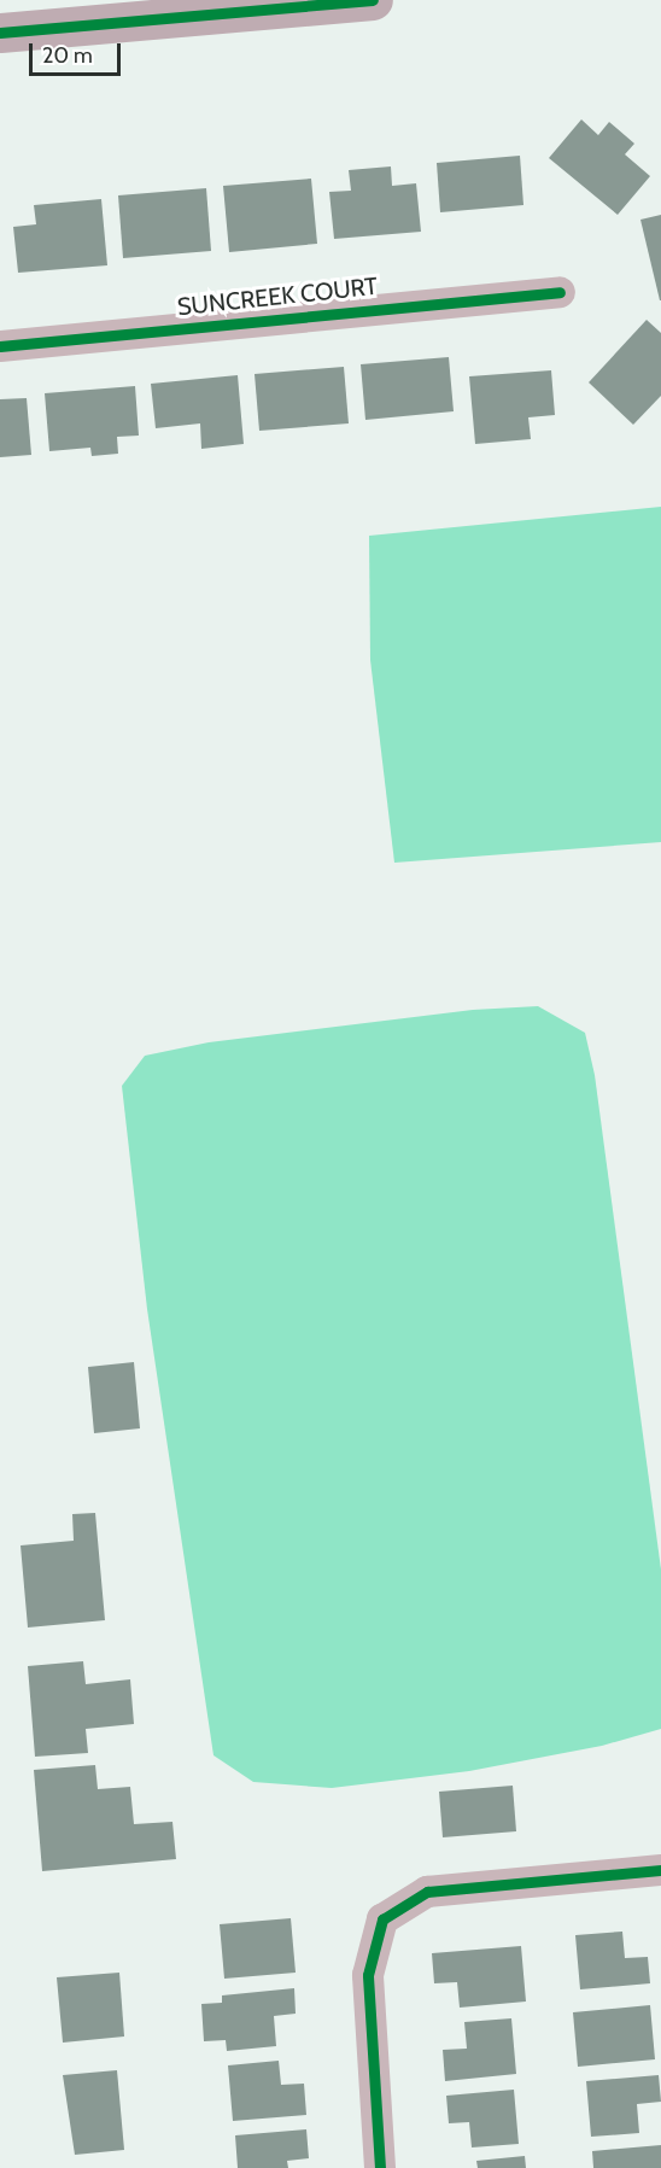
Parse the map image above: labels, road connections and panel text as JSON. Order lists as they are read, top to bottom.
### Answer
{
  "streets": {
    "street": ["SUNCREEK COURT"]
  },
  "scale_bar": "20 m"
}
